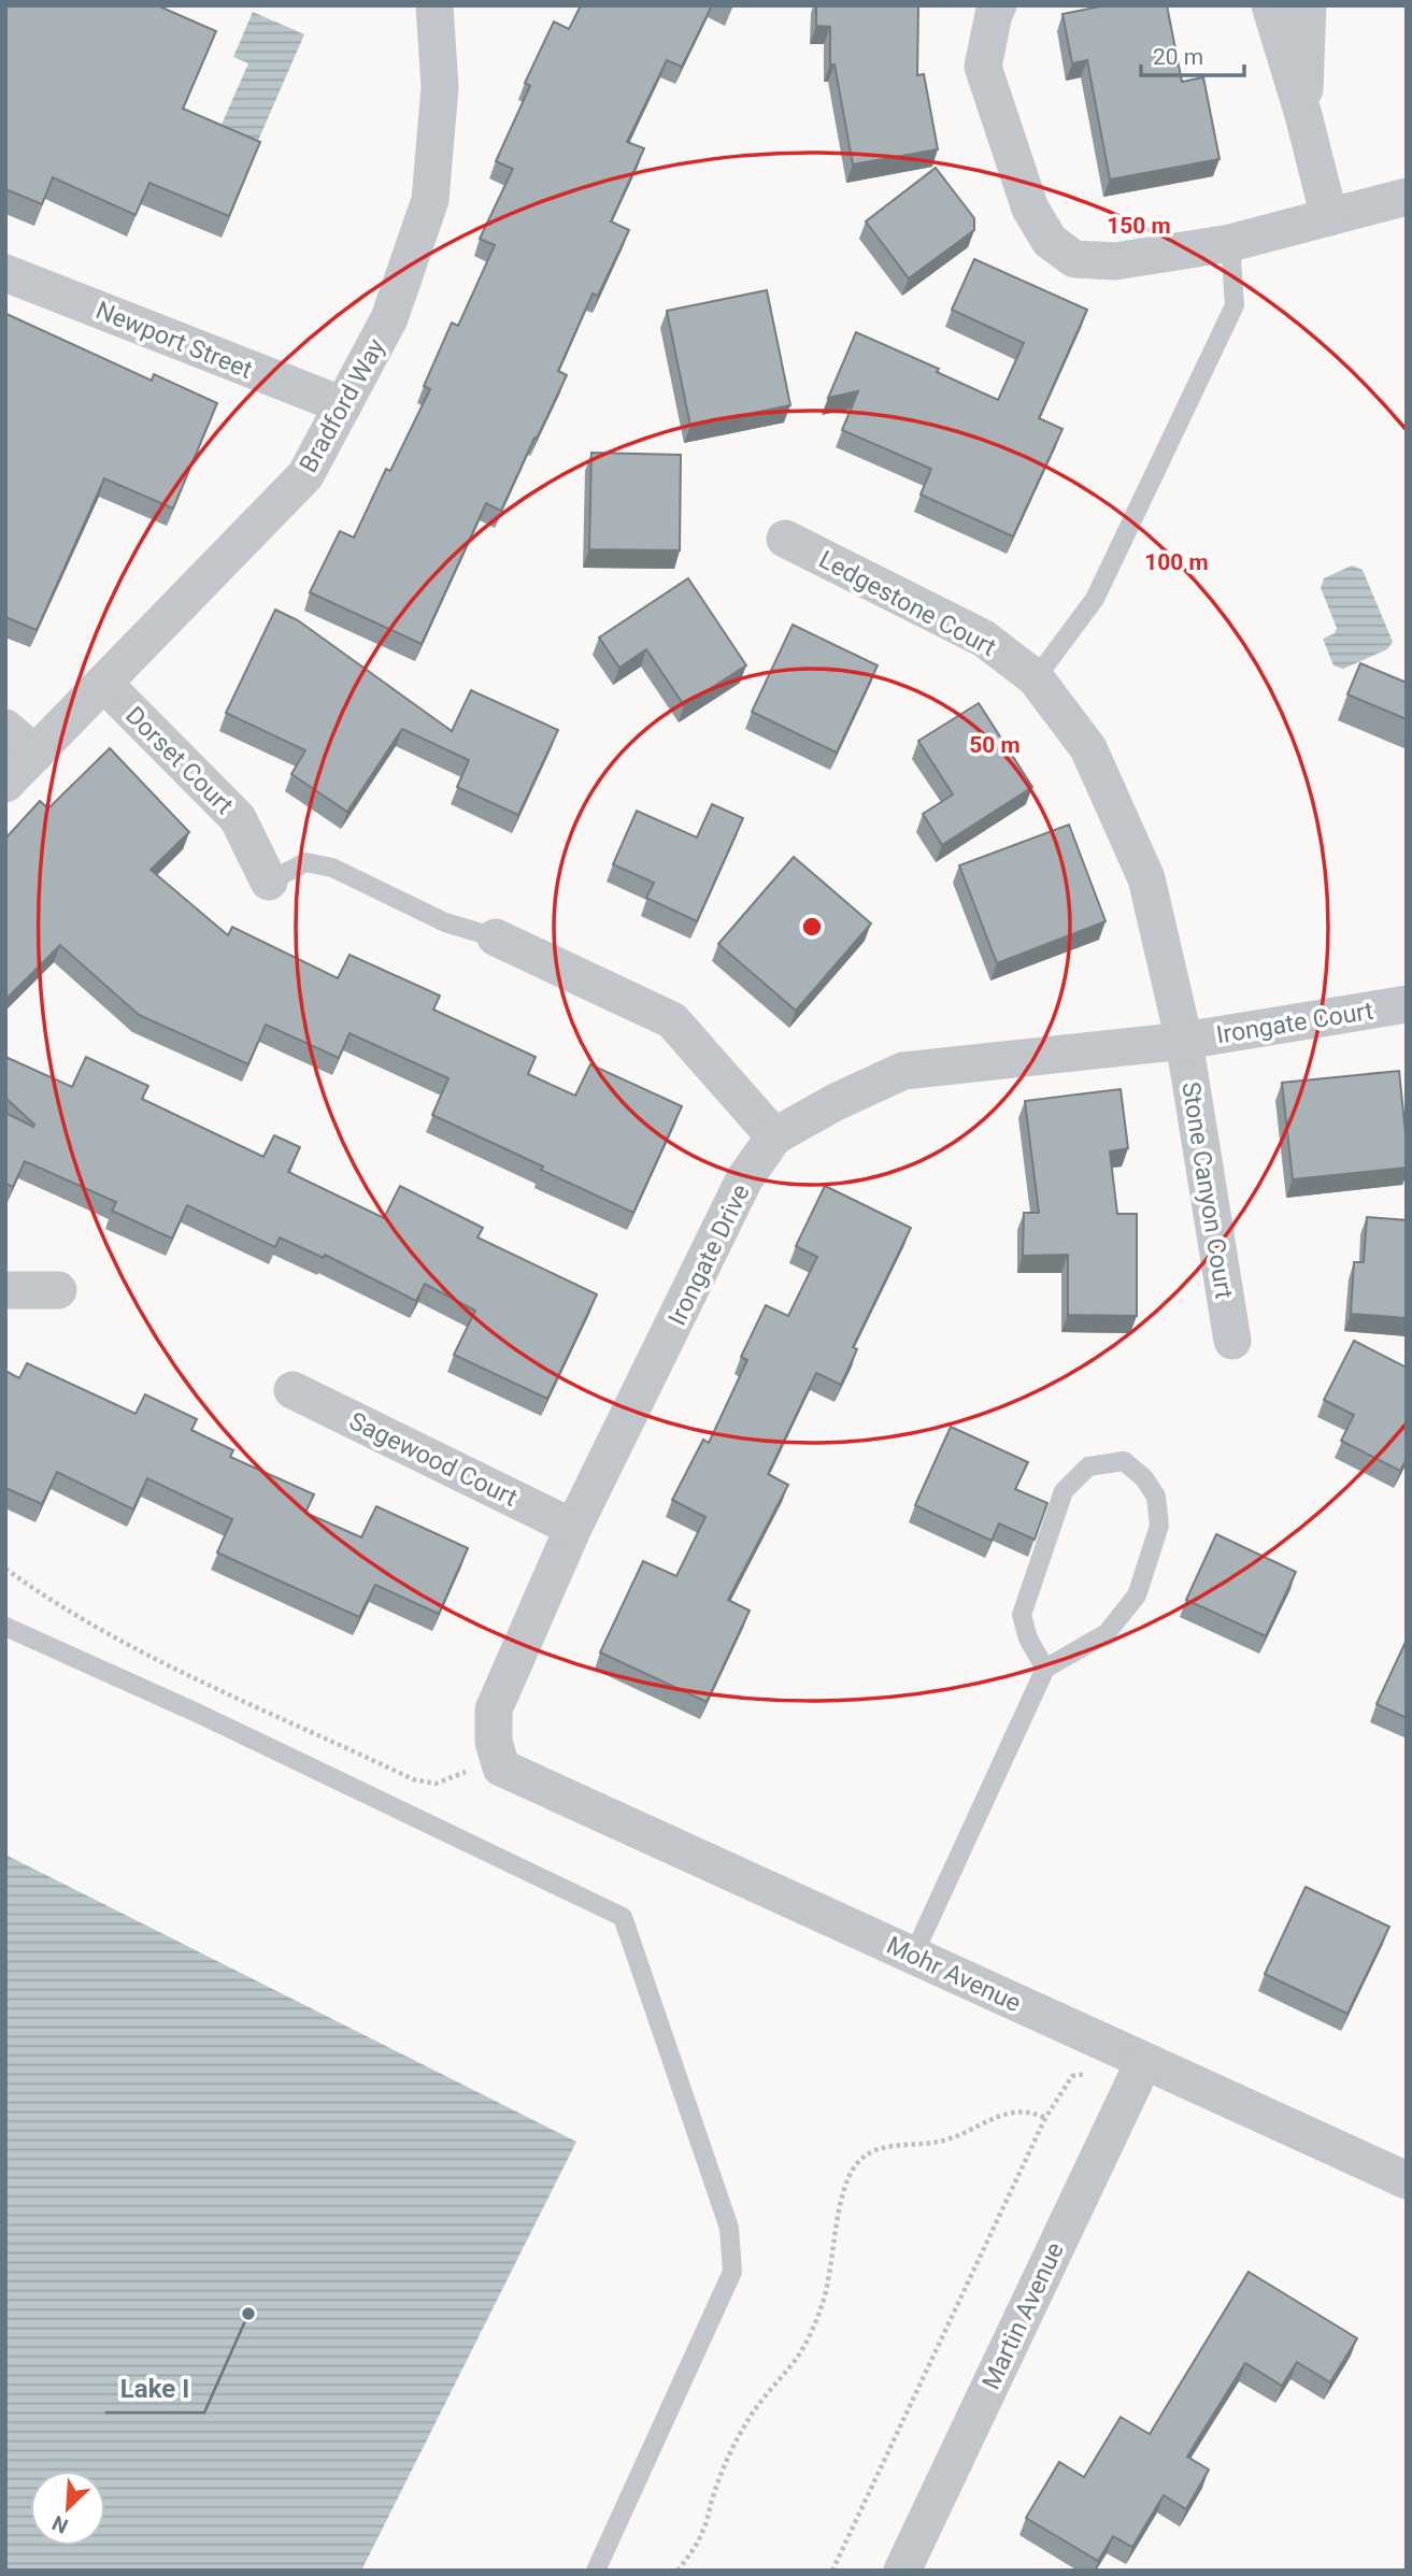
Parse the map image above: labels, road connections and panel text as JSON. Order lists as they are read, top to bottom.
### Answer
{
  "streets": {
    "street": [
      "Newport Street",
      "Bradford Way",
      "Ledgestone Court",
      "Dorset Court",
      "Irongate Court",
      "Stone Canyon Court",
      "Irongate Drive",
      "Sagewood Court",
      "Mohr Avenue",
      "Martin Avenue"
    ]
  },
  "crossings": [
    ["Newport Street", "Bradford Way"],
    ["Bradford Way", "Dorset Court"],
    ["Ledgestone Court", "Irongate Court"],
    ["Ledgestone Court", "Stone Canyon Court"],
    ["Ledgestone Court", "Irongate Drive"],
    ["Irongate Court", "Stone Canyon Court"],
    ["Irongate Court", "Irongate Drive"],
    ["Stone Canyon Court", "Irongate Drive"],
    ["Irongate Drive", "Sagewood Court"],
    ["Irongate Drive", "Mohr Avenue"],
    ["Mohr Avenue", "Martin Avenue"]
  ],
  "places": ["Lake I"],
  "scale_bar": "20 m",
  "north": "bottom left",
  "rings": ["150 m", "100 m", "50 m"]
}
